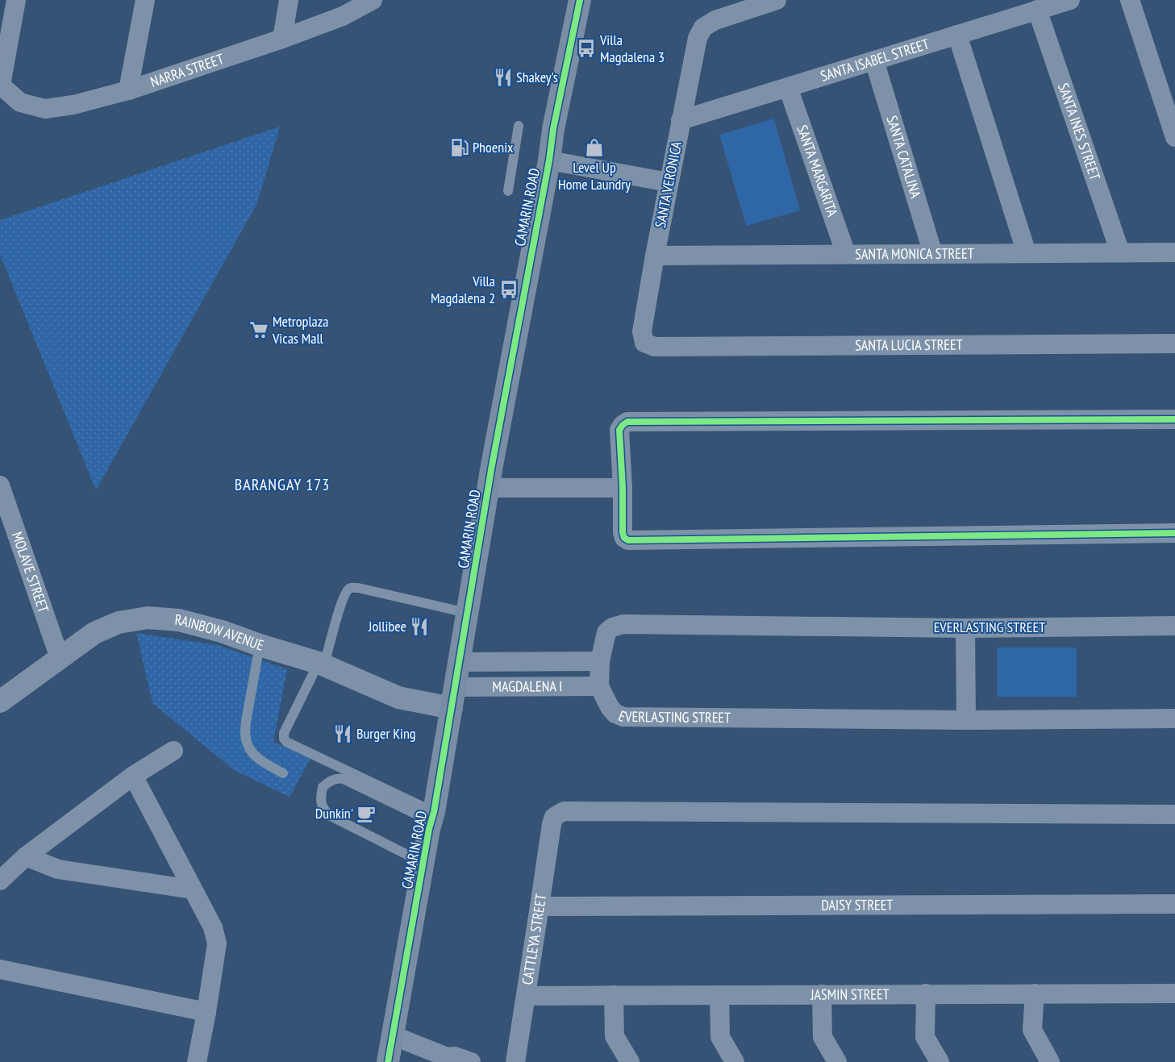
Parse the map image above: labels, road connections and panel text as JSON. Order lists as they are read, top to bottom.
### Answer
{
  "streets": {
    "main road": ["CAMARIN ROAD"],
    "street": [
      "SANTA ISABEL STREET",
      "NARRA STREET",
      "SANTA INES STREET",
      "SANTA CATALINA",
      "SANTA MARGARITA",
      "SANTA VERONICA",
      "SANTA MONICA STREET",
      "SANTA LUCIA STREET",
      "MOLAVE STREET",
      "EVERLASTING STREET",
      "RAINBOW AVENUE",
      "MAGDALENA I",
      "DAISY STREET",
      "CATTLEYA STREET",
      "JASMIN STREET"
    ]
  },
  "crossings": [
    ["SANTA ISABEL STREET", "SANTA INES STREET"],
    ["SANTA ISABEL STREET", "SANTA CATALINA"],
    ["SANTA ISABEL STREET", "SANTA MARGARITA"],
    ["SANTA ISABEL STREET", "SANTA VERONICA"],
    ["SANTA INES STREET", "SANTA MONICA STREET"],
    ["SANTA CATALINA", "SANTA MONICA STREET"],
    ["SANTA MARGARITA", "SANTA MONICA STREET"],
    ["SANTA VERONICA", "SANTA MONICA STREET"],
    ["SANTA VERONICA", "SANTA LUCIA STREET"],
    ["CAMARIN ROAD", "RAINBOW AVENUE"],
    ["CAMARIN ROAD", "MAGDALENA I"],
    ["MOLAVE STREET", "RAINBOW AVENUE"],
    ["EVERLASTING STREET", "MAGDALENA I"],
    ["RAINBOW AVENUE", "MAGDALENA I"],
    ["DAISY STREET", "CATTLEYA STREET"],
    ["CATTLEYA STREET", "JASMIN STREET"]
  ],
  "districts": ["BARANGAY 173"],
  "places": {
    "bus stop": ["Villa Magdalena 3", "Villa Magdalena 2"],
    "restaurant": ["Shakey's", "Jollibee", "Burger King"],
    "fuel station": ["Phoenix"],
    "shop": ["Level Up Home Laundry"],
    "supermarket": ["Metroplaza Vicas Mall"],
    "cafe": ["Dunkin'"]
  }
}
